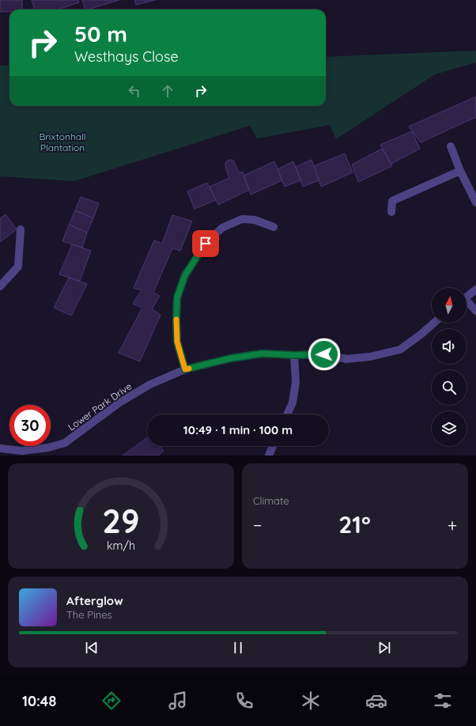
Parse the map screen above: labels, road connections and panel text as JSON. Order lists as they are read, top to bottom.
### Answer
{
  "streets": {
    "street": ["Lower Park Drive"]
  },
  "parks": ["Brixtonhall Plantation"],
  "north": "top",
  "page": {
    "turn": ["50 m", "Westhays Close"],
    "limit": "30",
    "trip": "10:49 · 1 min · 100 m",
    "tile": "Climate",
    "heat": ["−", "21°", "+"],
    "song": ["Afterglow", "The Pines"],
    "tabs": "10:48",
    "gauge": ["29", "km/h"]
  }
}
